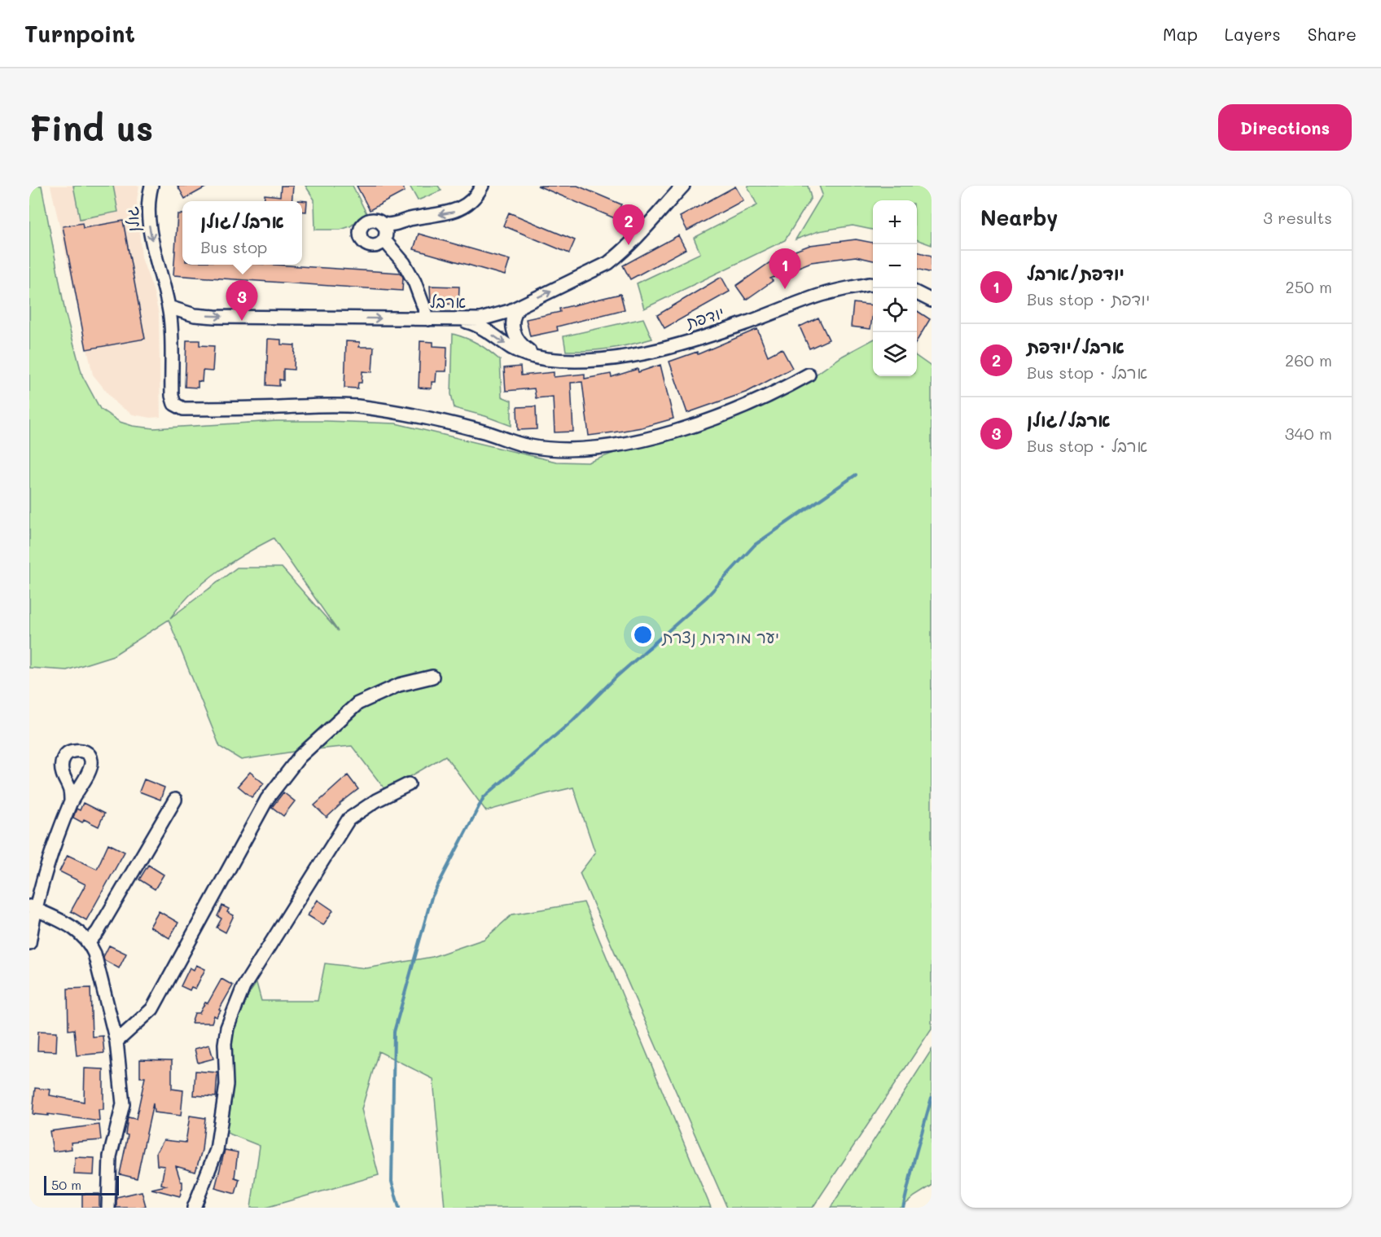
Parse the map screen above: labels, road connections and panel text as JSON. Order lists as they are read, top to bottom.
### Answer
{
  "streets": {
    "street": ["גולן", "ארבל", "יודפת"]
  },
  "crossings": [
    ["גולן", "ארבל"],
    ["ארבל", "יודפת"]
  ],
  "one_way": ["ארבל"],
  "parks": ["יער מורדות נצרת"],
  "scale_bar": "50 m",
  "page": {
    "header": "Turnpoint",
    "nav": ["Map", "Layers", "Share"],
    "buttons": "Directions",
    "title": "Find us",
    "heading": ["Nearby", "3 results"],
    "map_buttons": ["+", "−"],
    "popup": ["ארבל/גולן", "Bus stop"],
    "pins": ["2", "1", "3"],
    "list": [
      {
        "mark": "1",
        "name": "יודפת/ארבל",
        "note": "Bus stop · יודפת",
        "value": "250 m"
      },
      {
        "mark": "2",
        "name": "ארבל/יודפת",
        "note": "Bus stop · ארבל",
        "value": "260 m"
      },
      {
        "mark": "3",
        "name": "ארבל/גולן",
        "note": "Bus stop · ארבל",
        "value": "340 m"
      }
    ],
    "scale": "50 m"
  }
}
